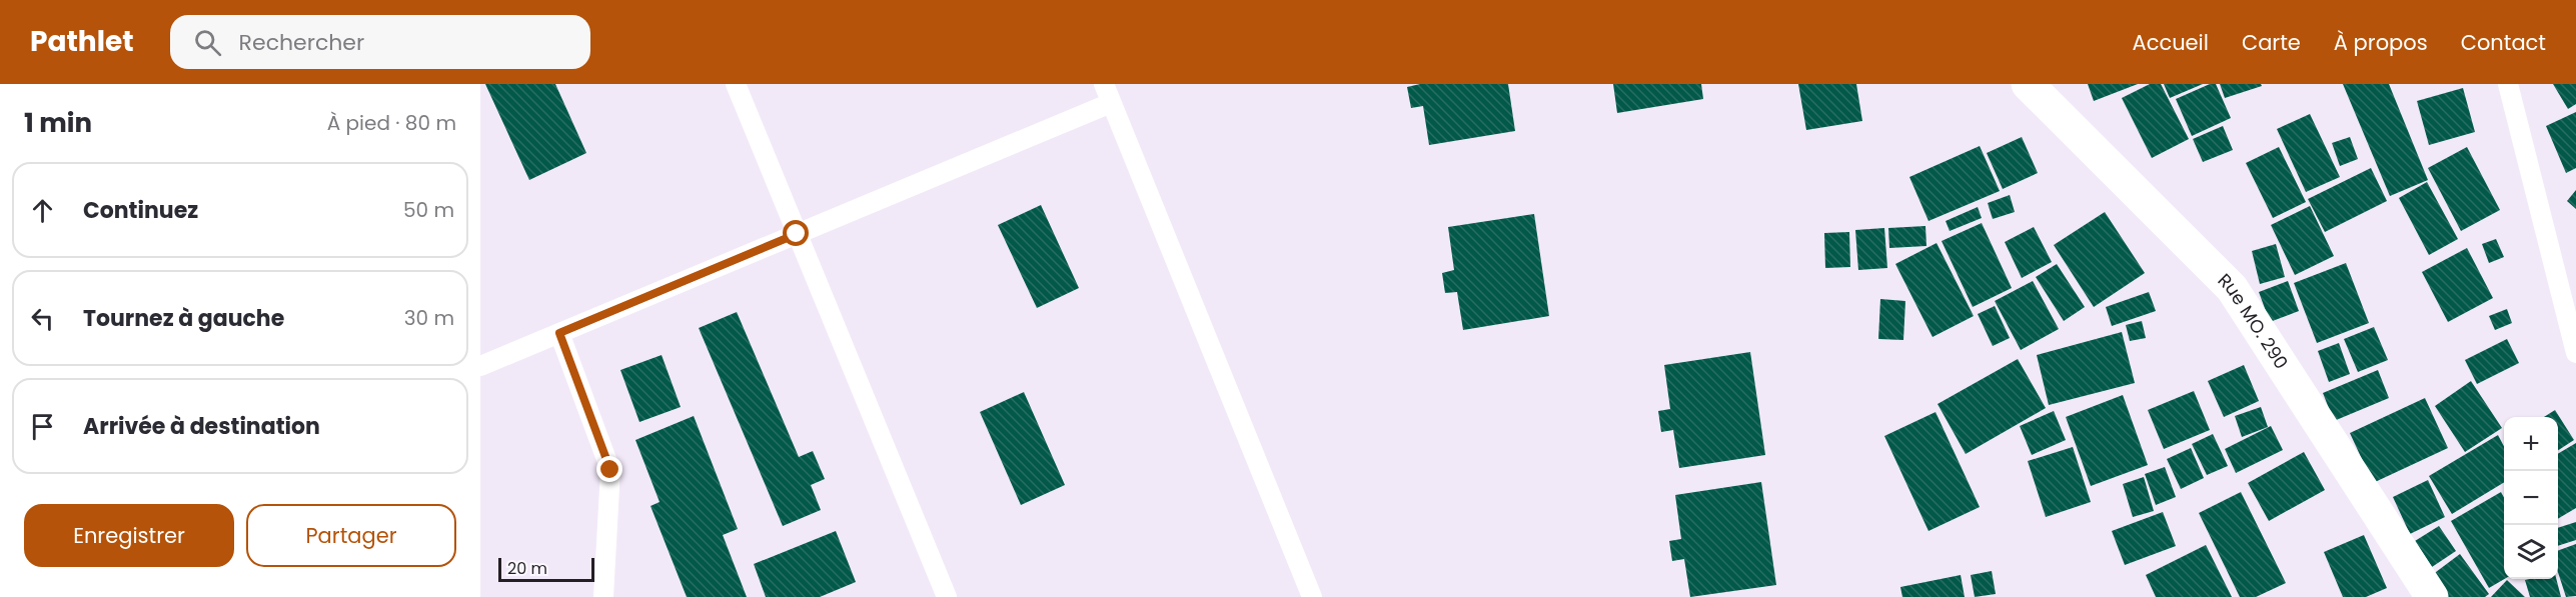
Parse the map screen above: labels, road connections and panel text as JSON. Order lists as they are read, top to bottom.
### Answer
{
  "streets": {
    "street": ["Rue MO. 290"]
  },
  "scale_bar": "20 m",
  "page": {
    "header": "Pathlet",
    "search": "Rechercher",
    "nav": [
      "Accueil",
      "Carte",
      "À propos",
      "Contact"
    ],
    "heading": ["1 min", "À pied · 80 m"],
    "list": [
      ["Continuez", "50 m"],
      ["Tournez à gauche", "30 m"],
      "Arrivée à destination"
    ],
    "map_buttons": ["+", "−"],
    "buttons": ["Enregistrer", "Partager"],
    "scale": "20 m"
  }
}
